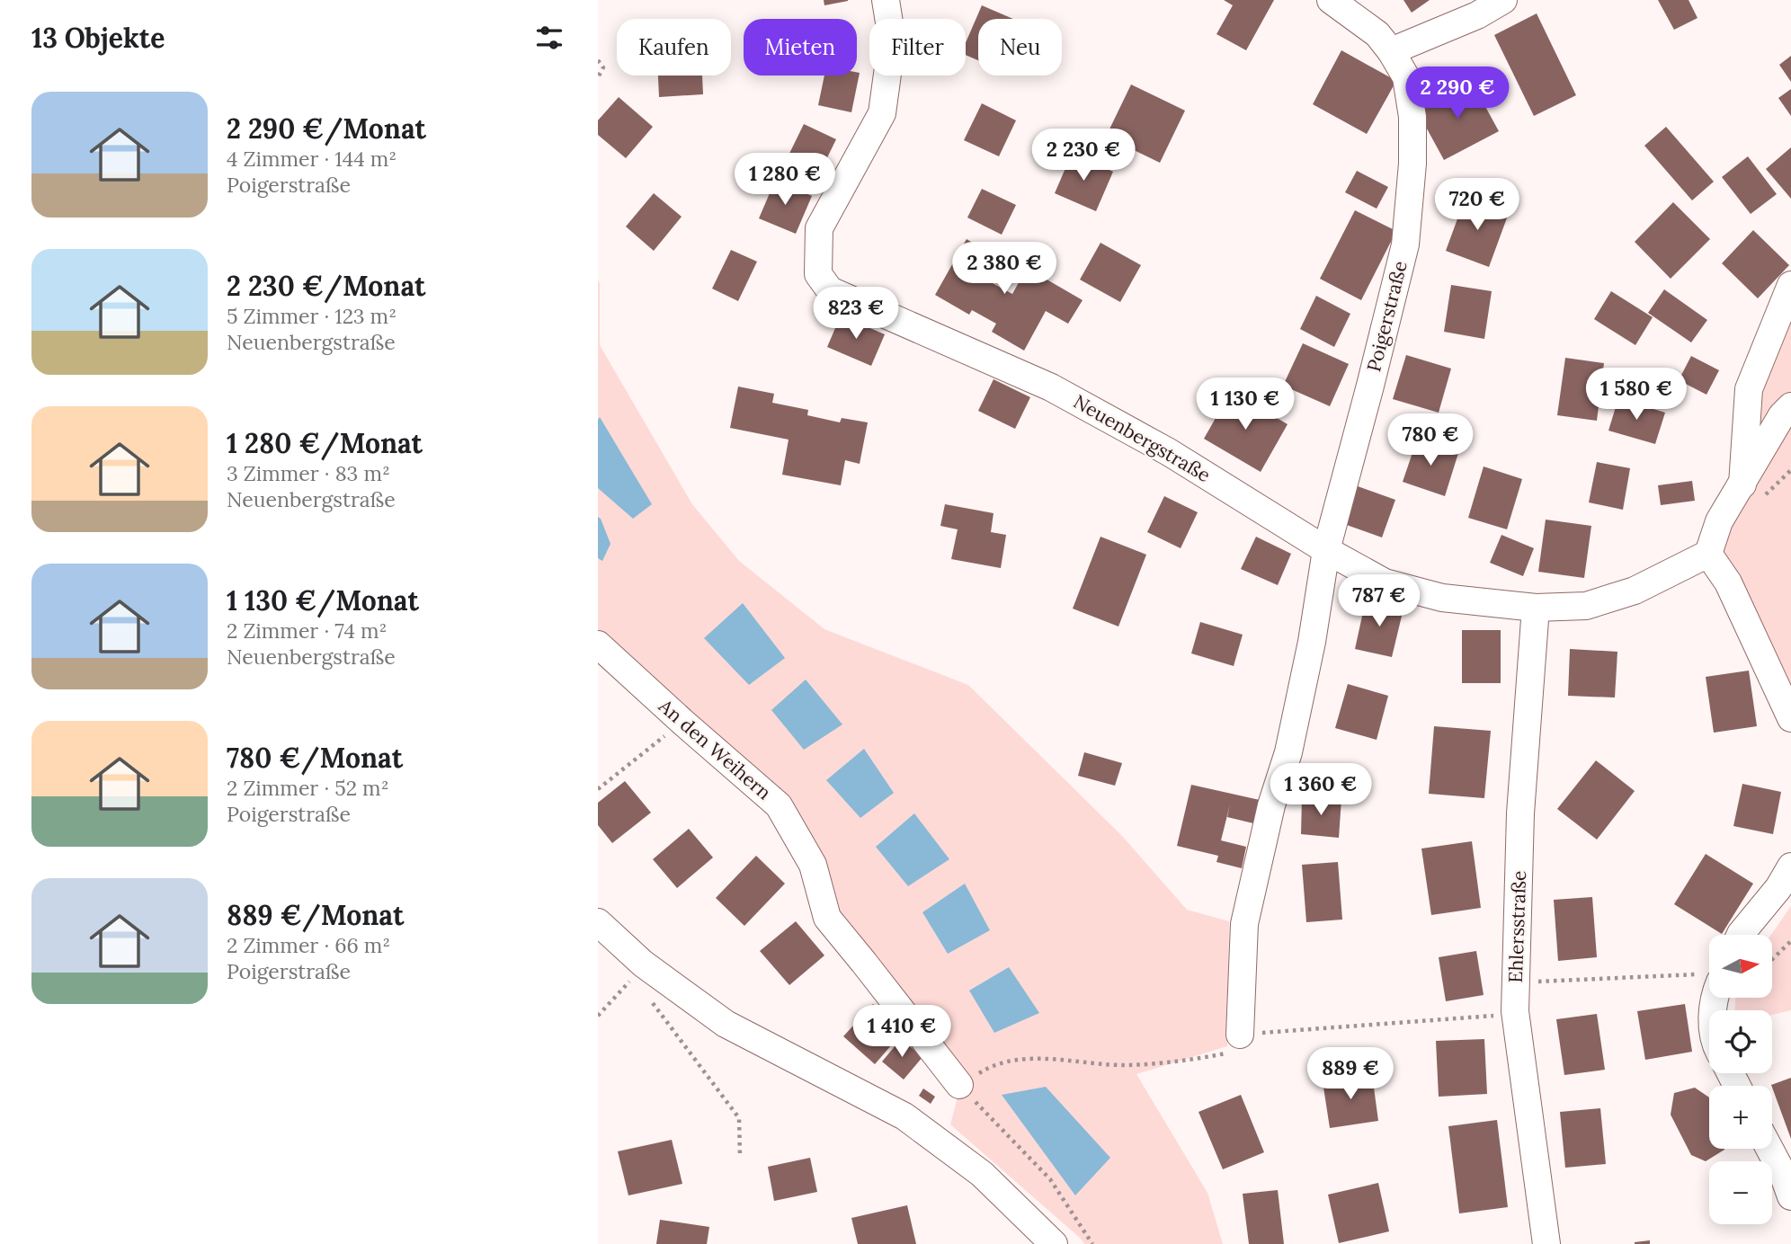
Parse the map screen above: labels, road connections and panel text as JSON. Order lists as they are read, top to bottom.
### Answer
{
  "streets": {
    "street": [
      "Poigerstraße",
      "Neuenbergstraße",
      "An den Weihern",
      "Ehlersstraße"
    ]
  },
  "crossings": [
    ["Poigerstraße", "Neuenbergstraße"],
    ["Neuenbergstraße", "Ehlersstraße"]
  ],
  "north": "right",
  "page": {
    "heading": "13 Objekte",
    "chip": [
      "Kaufen",
      "Mieten",
      "Filter",
      "Neu"
    ],
    "price": [
      "2 290 €",
      "2 230 €",
      "1 280 €",
      "720 €",
      "2 380 €",
      "823 €",
      "1 580 €",
      "1 130 €",
      "780 €",
      "787 €",
      "1 360 €",
      "1 410 €",
      "889 €"
    ],
    "list": [
      {
        "name": "2 290 €/Monat",
        "note": "4 Zimmer · 144 m² · Poigerstraße"
      },
      {
        "name": "2 230 €/Monat",
        "note": "5 Zimmer · 123 m² · Neuenbergstraße"
      },
      {
        "name": "1 280 €/Monat",
        "note": "3 Zimmer · 83 m² · Neuenbergstraße"
      },
      {
        "name": "1 130 €/Monat",
        "note": "2 Zimmer · 74 m² · Neuenbergstraße"
      },
      {
        "name": "780 €/Monat",
        "note": "2 Zimmer · 52 m² · Poigerstraße"
      },
      {
        "name": "889 €/Monat",
        "note": "2 Zimmer · 66 m² · Poigerstraße"
      }
    ],
    "map_buttons": ["+", "−"]
  }
}
